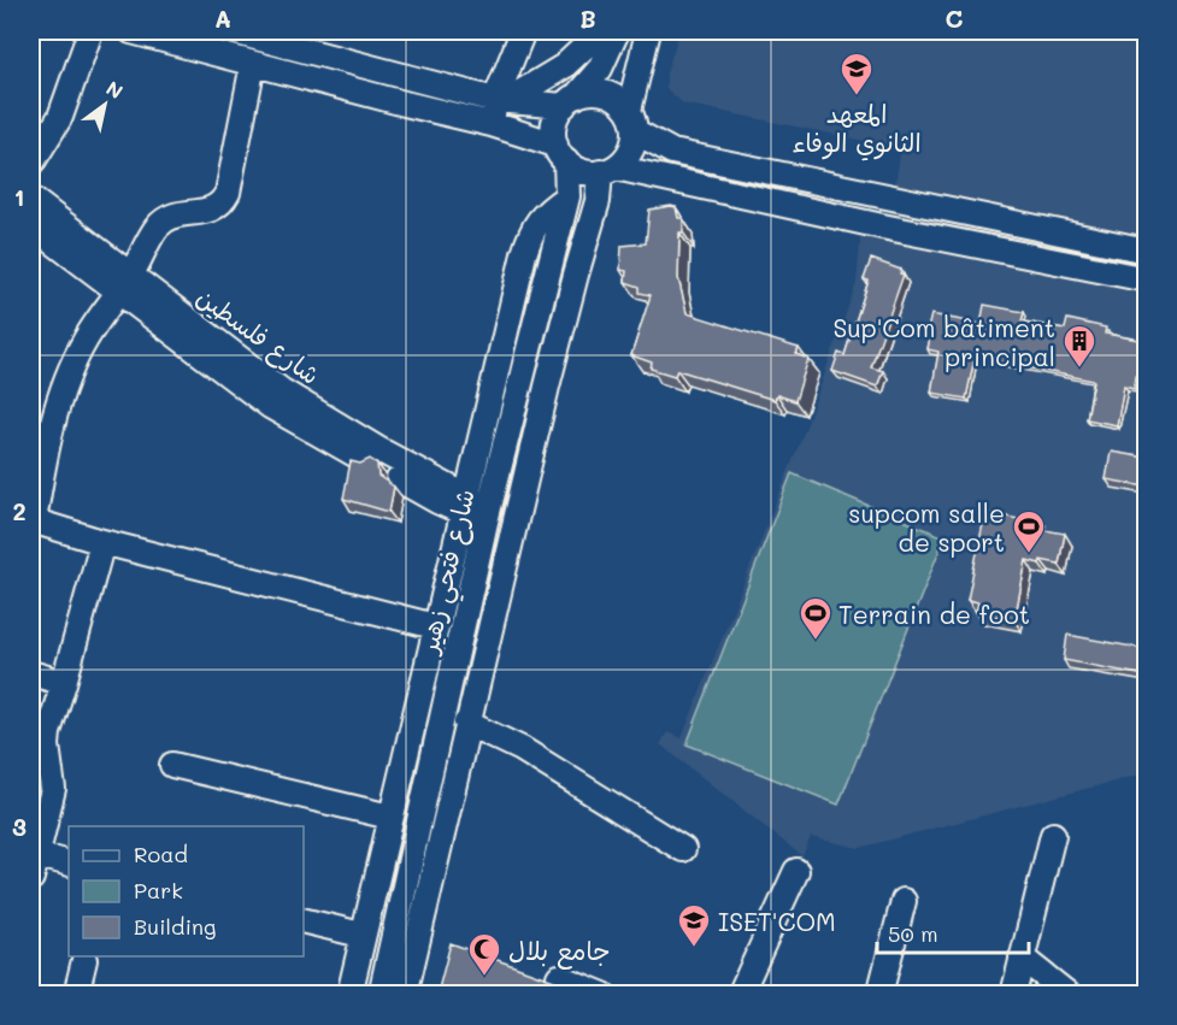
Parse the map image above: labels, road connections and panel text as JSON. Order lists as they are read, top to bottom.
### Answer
{
  "streets": {
    "street": ["شارع فلسطين", "شارع فتحي زهير"]
  },
  "crossings": [
    ["شارع فلسطين", "شارع فتحي زهير"]
  ],
  "places": {
    "school or university": ["المعهد الثانوي الوفاء", "ISET'COM"],
    "building": ["Sup'Com bâtiment principal"],
    "sports": ["supcom salle de sport", "Terrain de foot"],
    "mosque": ["جامع بلال"]
  },
  "legend": ["Road", "Park", "Building"],
  "scale_bar": "50 m",
  "north": "top right",
  "grid": {
    "columns": ["A", "B", "C"],
    "rows": ["1", "2", "3"]
  }
}
